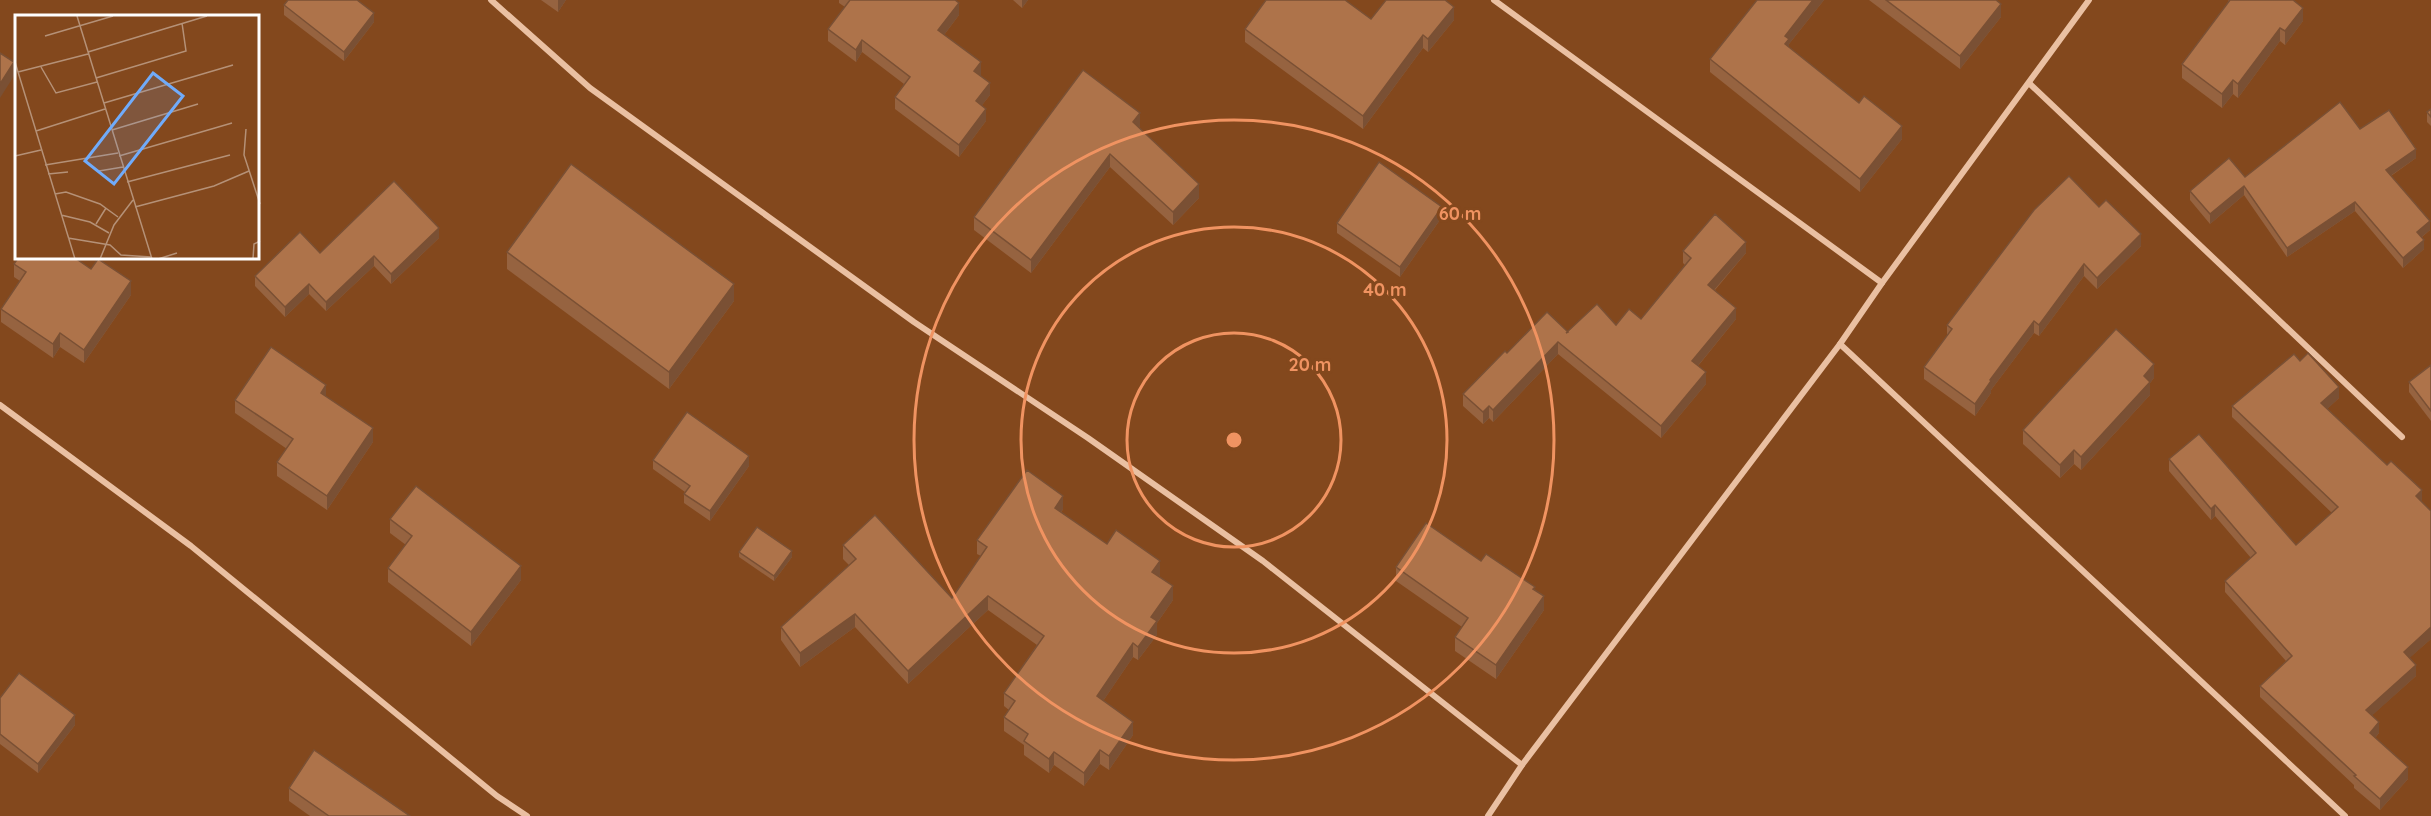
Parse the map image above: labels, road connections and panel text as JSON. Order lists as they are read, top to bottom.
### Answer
{
  "rings": ["60 m", "40 m", "20 m"]
}
